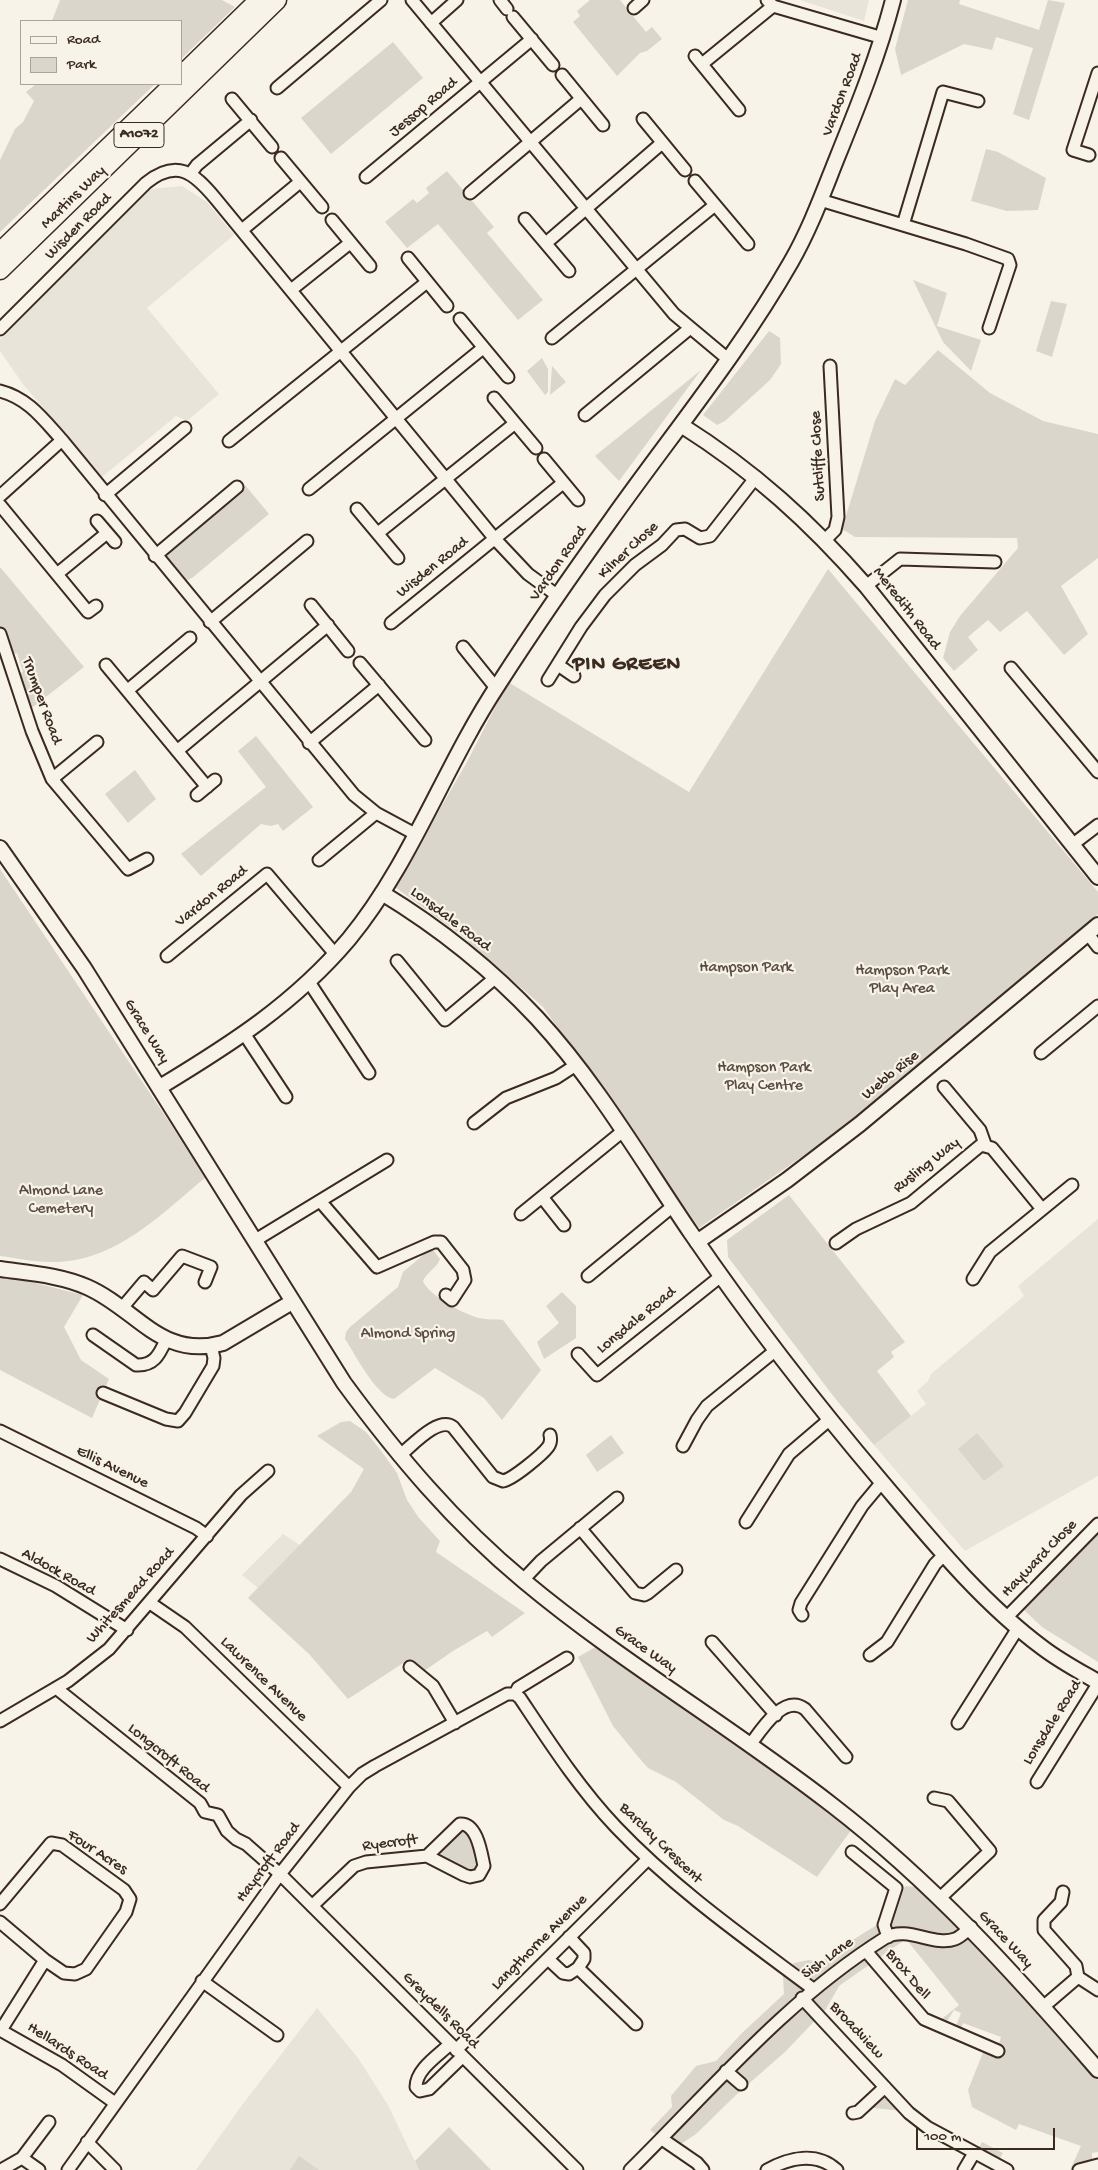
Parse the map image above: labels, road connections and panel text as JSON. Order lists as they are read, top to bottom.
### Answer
{
  "streets": {
    "main road": ["A1072", "Martins Way"],
    "street": [
      "Vardon Road",
      "Jessop Road",
      "Wisden Road",
      "Sutcliffe Close",
      "Kilner Close",
      "Meredith Road",
      "Trumper Road",
      "Lonsdale Road",
      "Grace Way",
      "Webb Rise",
      "Rusling Way",
      "Ellis Avenue",
      "Hayward Close",
      "Aldock Road",
      "Whitesmead Road",
      "Lawrence Avenue",
      "Longcroft Road",
      "Ryecroft",
      "Barclay Crescent",
      "Four Acres",
      "Haycroft Road",
      "Langthorne Avenue",
      "Sish Lane",
      "Brox Dell",
      "Greydells Road",
      "Broadview",
      "Hellards Road"
    ]
  },
  "crossings": [
    ["Vardon Road", "Jessop Road"],
    ["Vardon Road", "Wisden Road"],
    ["Vardon Road", "Meredith Road"],
    ["Vardon Road", "Lonsdale Road"],
    ["Vardon Road", "Grace Way"],
    ["Sutcliffe Close", "Meredith Road"],
    ["Kilner Close", "Meredith Road"],
    ["Lonsdale Road", "Webb Rise"],
    ["Lonsdale Road", "Hayward Close"],
    ["Grace Way", "Sish Lane"],
    ["Ellis Avenue", "Whitesmead Road"],
    ["Aldock Road", "Whitesmead Road"],
    ["Whitesmead Road", "Lawrence Avenue"],
    ["Whitesmead Road", "Longcroft Road"],
    ["Lawrence Avenue", "Haycroft Road"],
    ["Longcroft Road", "Haycroft Road"],
    ["Longcroft Road", "Greydells Road"],
    ["Ryecroft", "Greydells Road"],
    ["Barclay Crescent", "Haycroft Road"],
    ["Barclay Crescent", "Langthorne Avenue"],
    ["Barclay Crescent", "Sish Lane"],
    ["Haycroft Road", "Greydells Road"],
    ["Haycroft Road", "Hellards Road"],
    ["Langthorne Avenue", "Greydells Road"],
    ["Sish Lane", "Brox Dell"],
    ["Sish Lane", "Broadview"]
  ],
  "districts": ["PIN GREEN"],
  "parks": [
    "Hampson Park",
    "Hampson Park Play Area",
    "Hampson Park Play Centre",
    "Almond Lane Cemetery",
    "Almond Spring"
  ],
  "legend": ["Road", "Park"],
  "scale_bar": "100 m"
}
